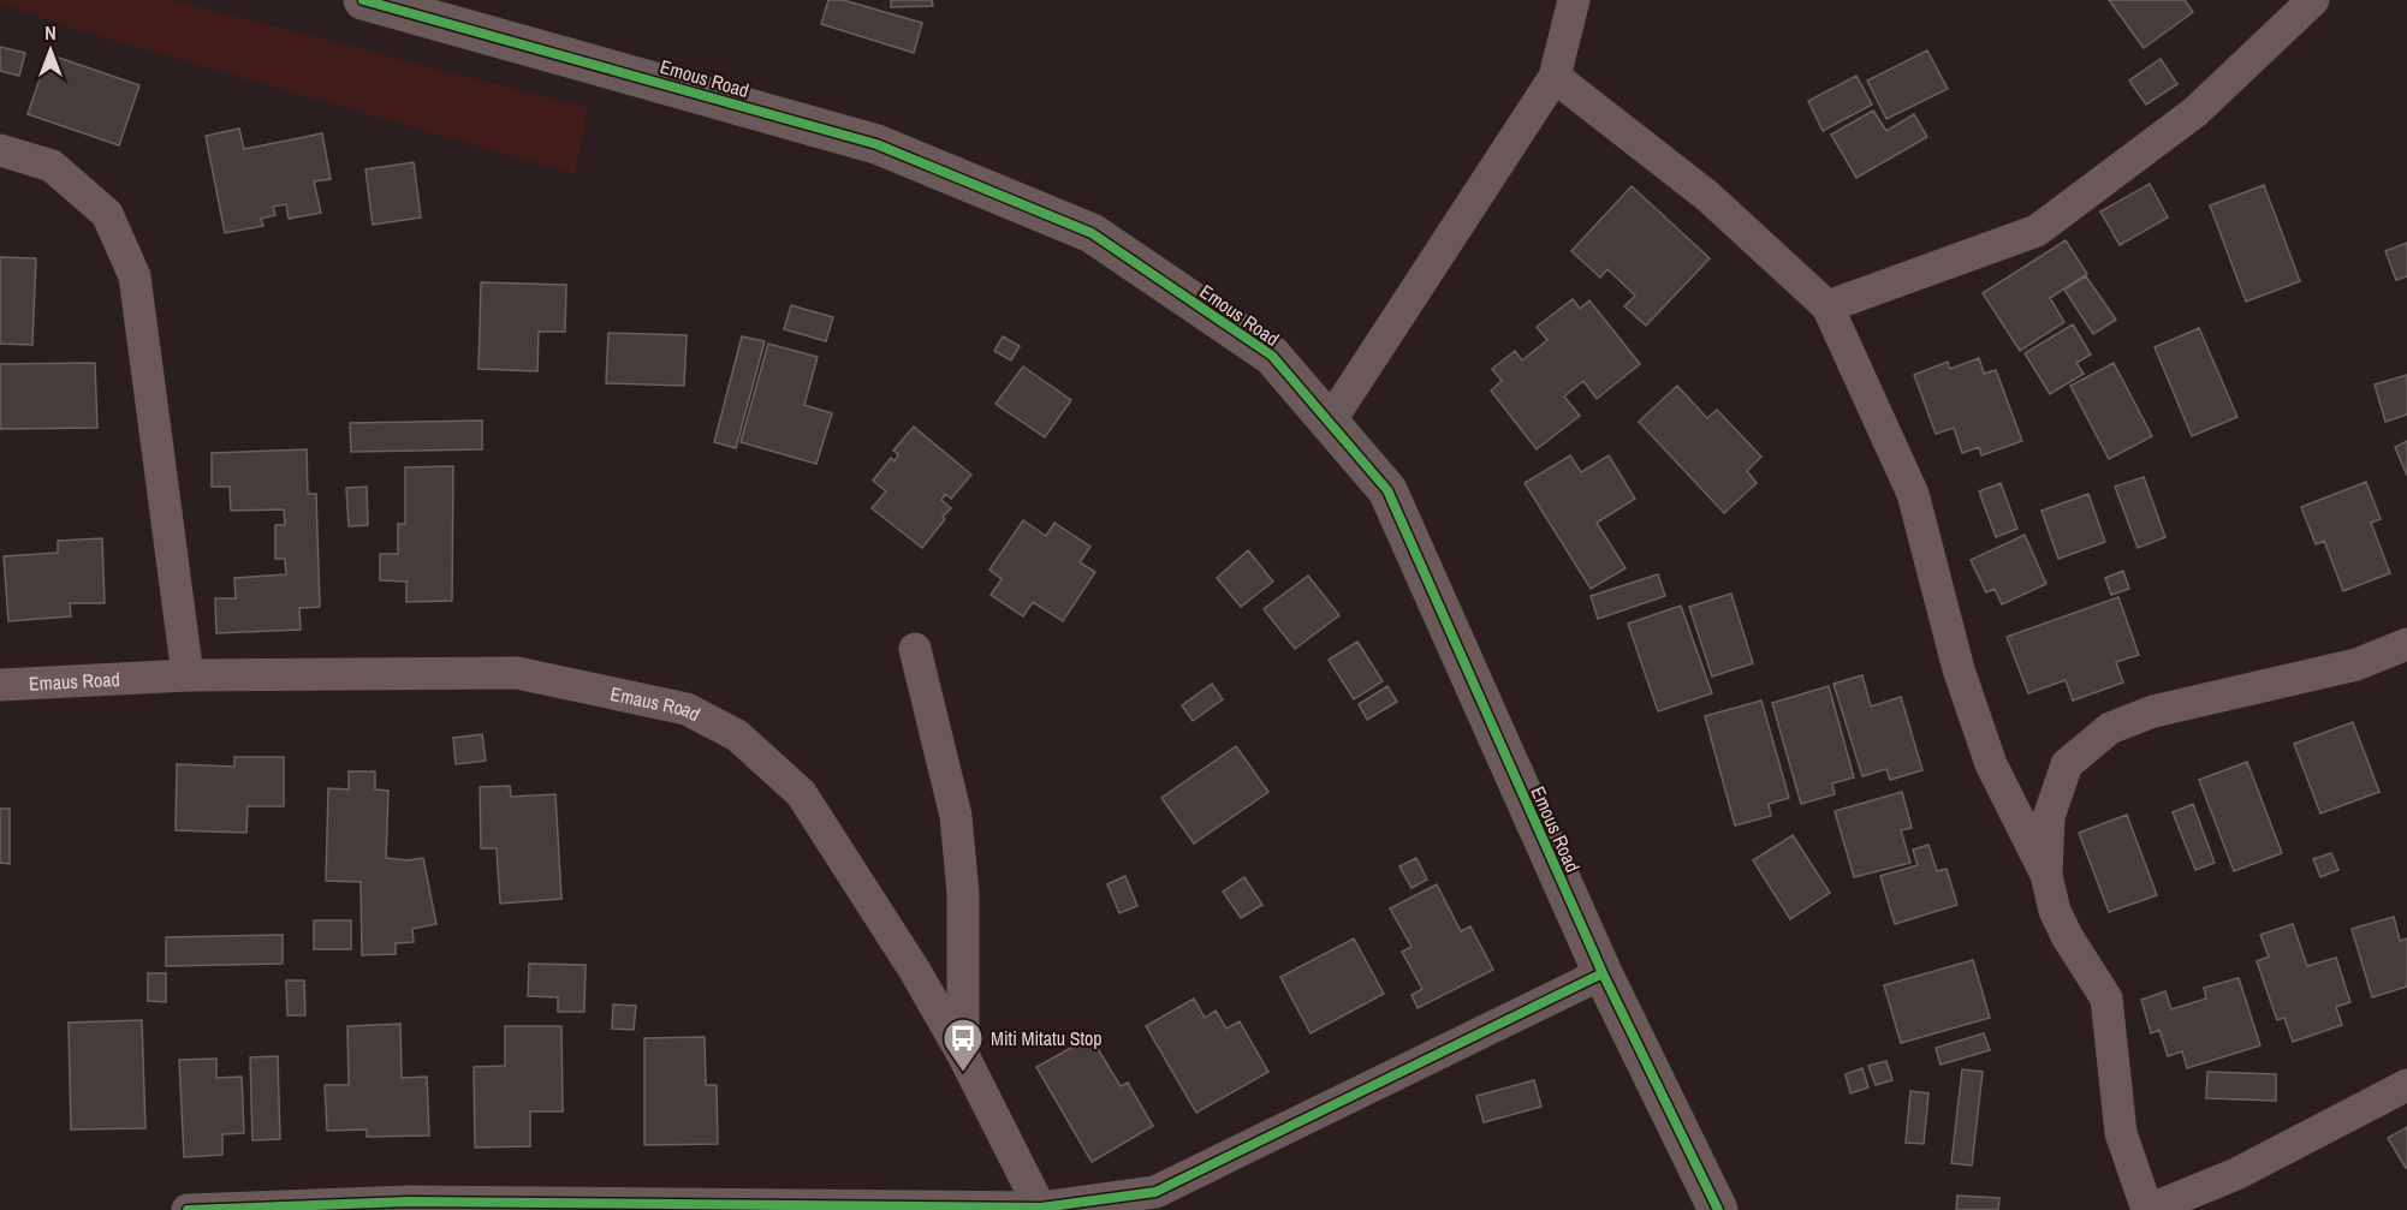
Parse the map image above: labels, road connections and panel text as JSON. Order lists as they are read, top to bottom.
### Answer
{
  "streets": {
    "street": ["Emous Road", "Emaus Road"]
  },
  "places": {
    "bus stop": ["Miti Mitatu Stop"]
  },
  "north": "top"
}
